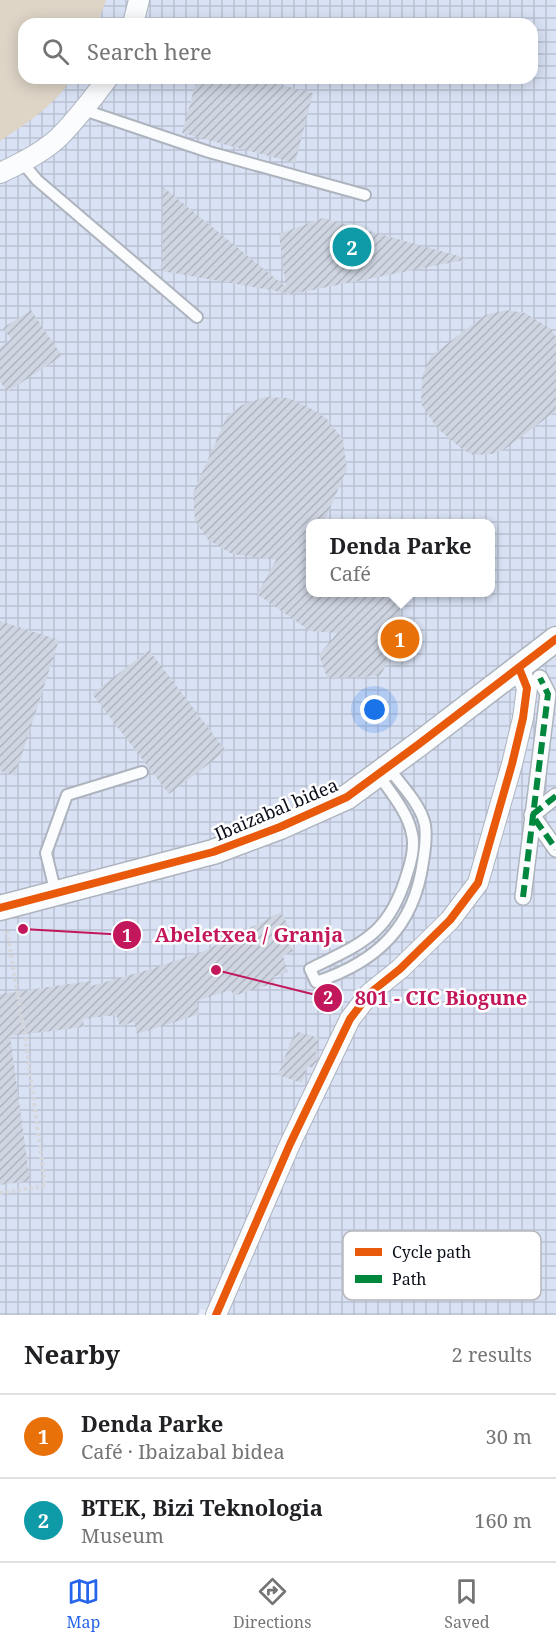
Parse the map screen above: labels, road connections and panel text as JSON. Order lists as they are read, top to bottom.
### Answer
{
  "streets": {
    "street": ["Ibaizabal bidea"]
  },
  "places": ["Abeletxea / Granja", "801 - CIC Biogune"],
  "legend": ["Cycle path", "Path"],
  "page": {
    "search": "Search here",
    "pins": ["2", "1"],
    "popup": ["Denda Parke", "Café"],
    "heading": ["Nearby", "2 results"],
    "list": [
      {
        "mark": "1",
        "name": "Denda Parke",
        "note": "Café · Ibaizabal bidea",
        "value": "30 m"
      },
      {
        "mark": "2",
        "name": "BTEK, Bizi Teknologia",
        "note": "Museum",
        "value": "160 m"
      }
    ],
    "nav": ["Map", "Directions", "Saved"]
  }
}
